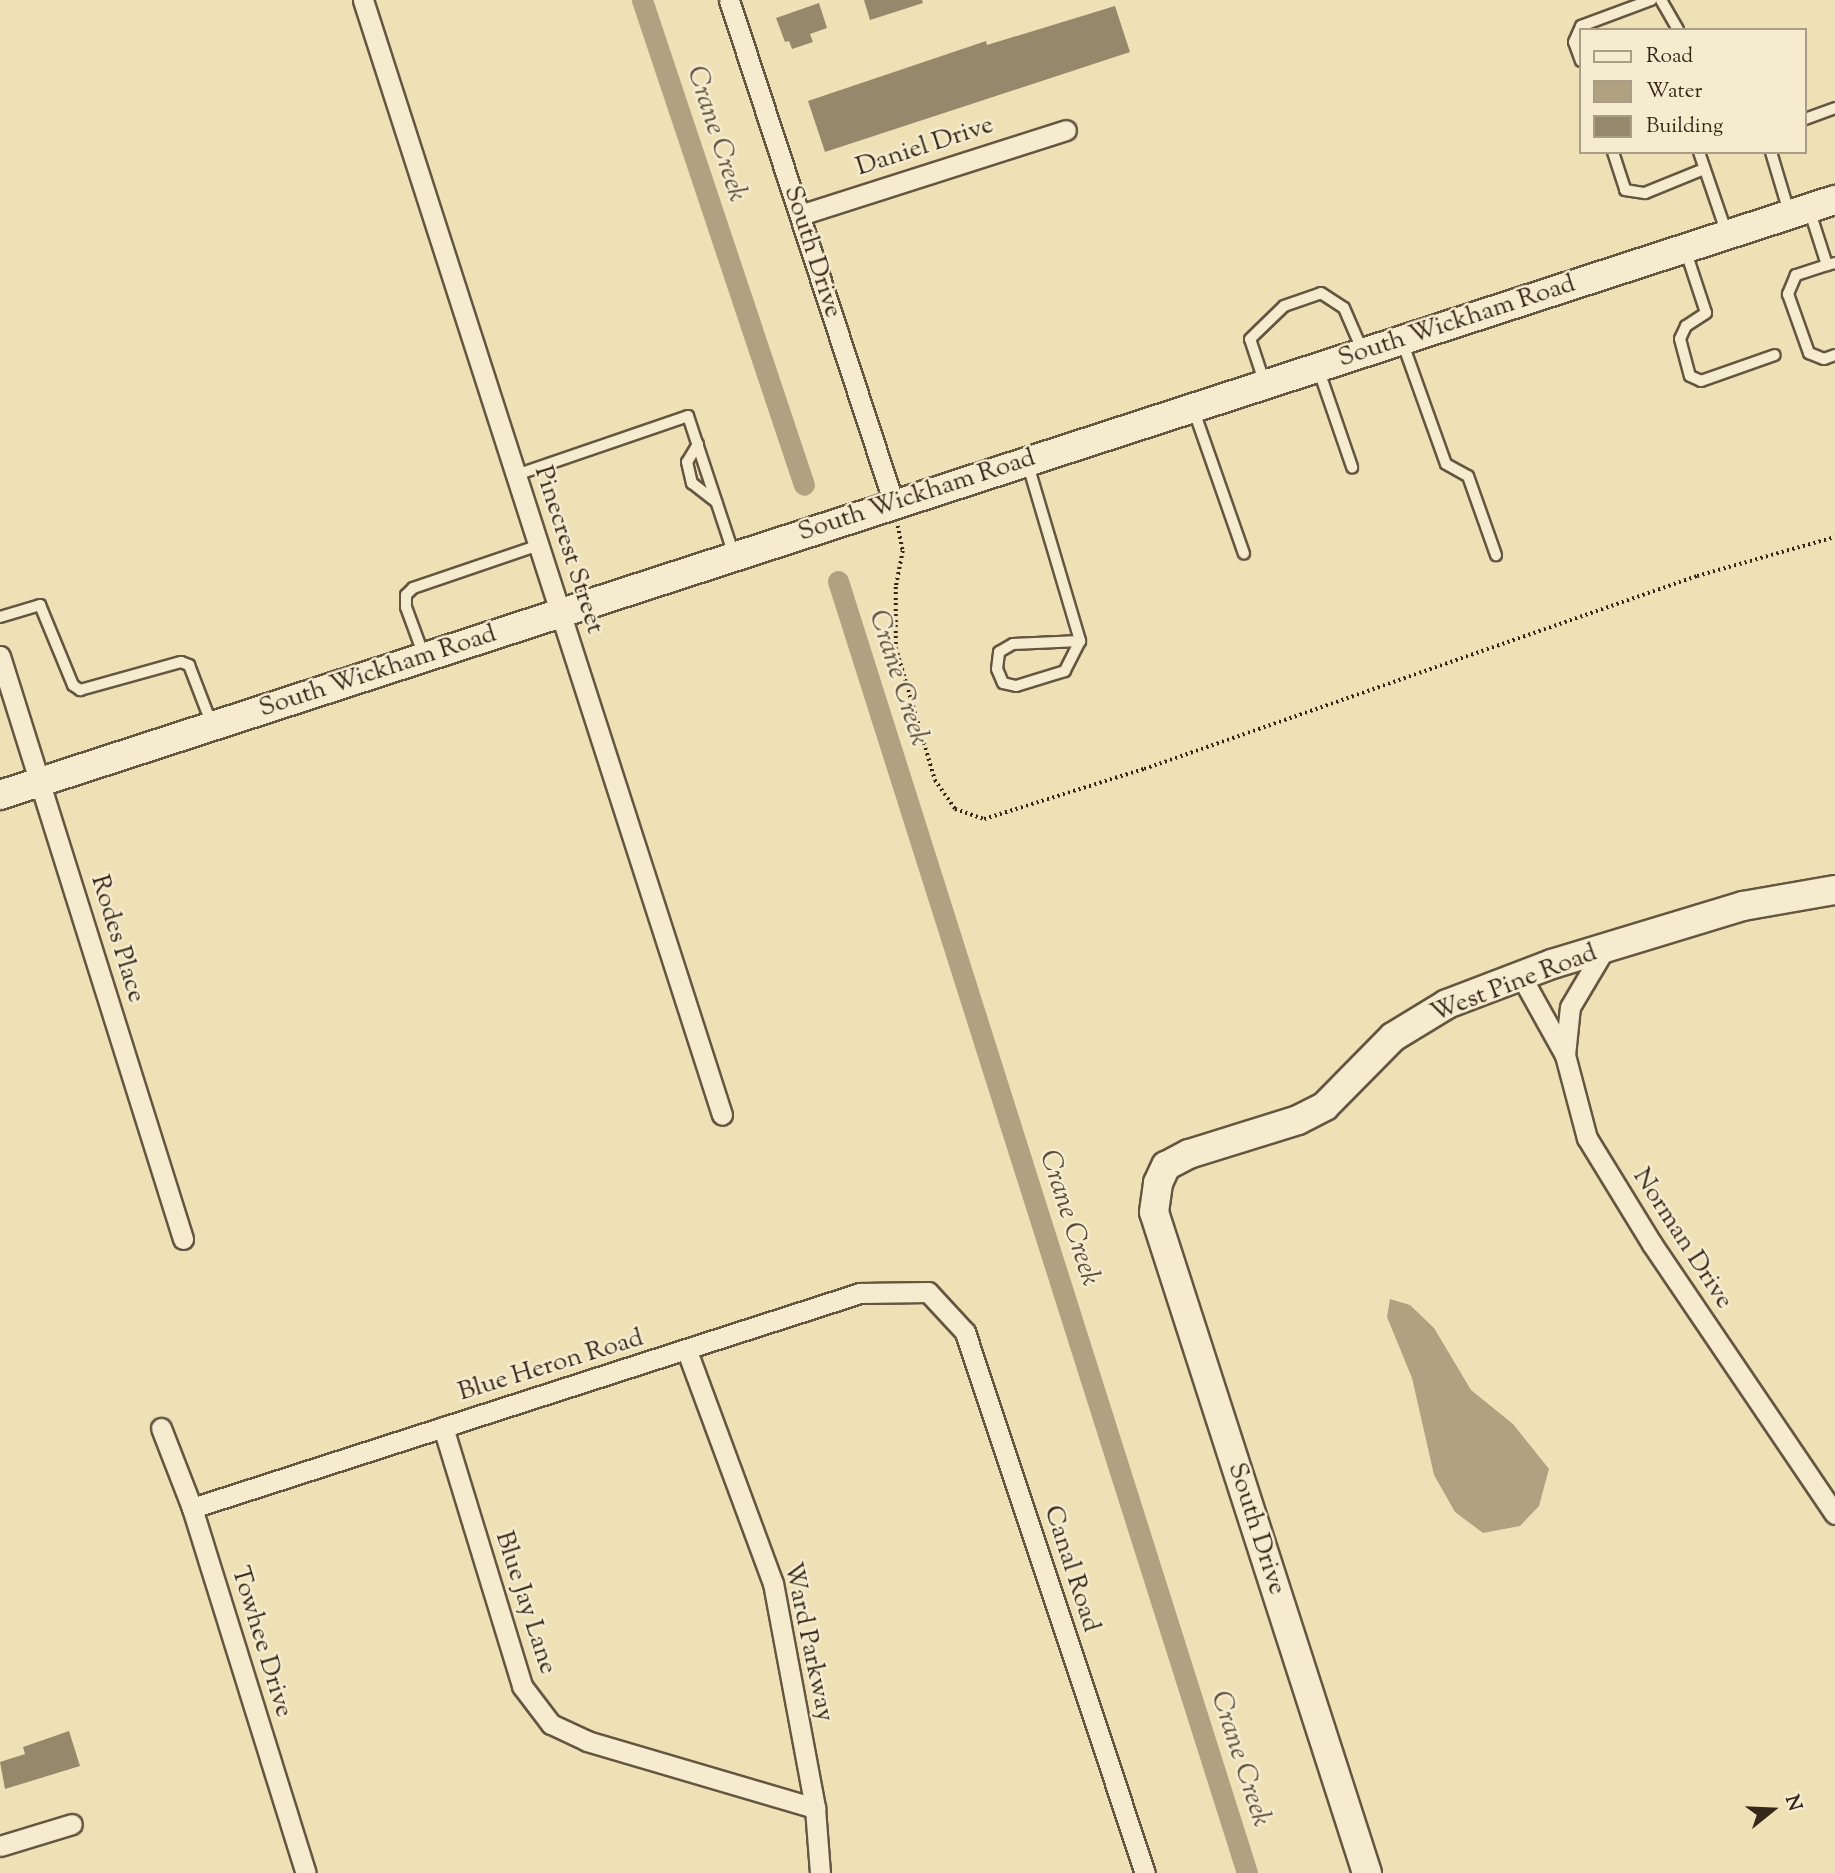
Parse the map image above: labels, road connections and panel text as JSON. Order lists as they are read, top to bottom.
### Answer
{
  "streets": {
    "main road": ["South Drive", "South Wickham Road", "West Pine Road"],
    "street": [
      "Daniel Drive",
      "Pinecrest Street",
      "Rodes Place",
      "Norman Drive",
      "Blue Heron Road",
      "Canal Road",
      "Blue Jay Lane",
      "Towhee Drive",
      "Ward Parkway"
    ]
  },
  "crossings": [
    ["Daniel Drive", "South Drive"],
    ["South Drive", "South Wickham Road"],
    ["South Drive", "West Pine Road"],
    ["South Wickham Road", "Pinecrest Street"],
    ["South Wickham Road", "Rodes Place"],
    ["West Pine Road", "Norman Drive"],
    ["Blue Heron Road", "Canal Road"],
    ["Blue Heron Road", "Blue Jay Lane"],
    ["Blue Heron Road", "Towhee Drive"],
    ["Blue Heron Road", "Ward Parkway"],
    ["Blue Jay Lane", "Ward Parkway"]
  ],
  "water": ["Crane Creek"],
  "legend": ["Road", "Water", "Building"],
  "north": "right"
}
